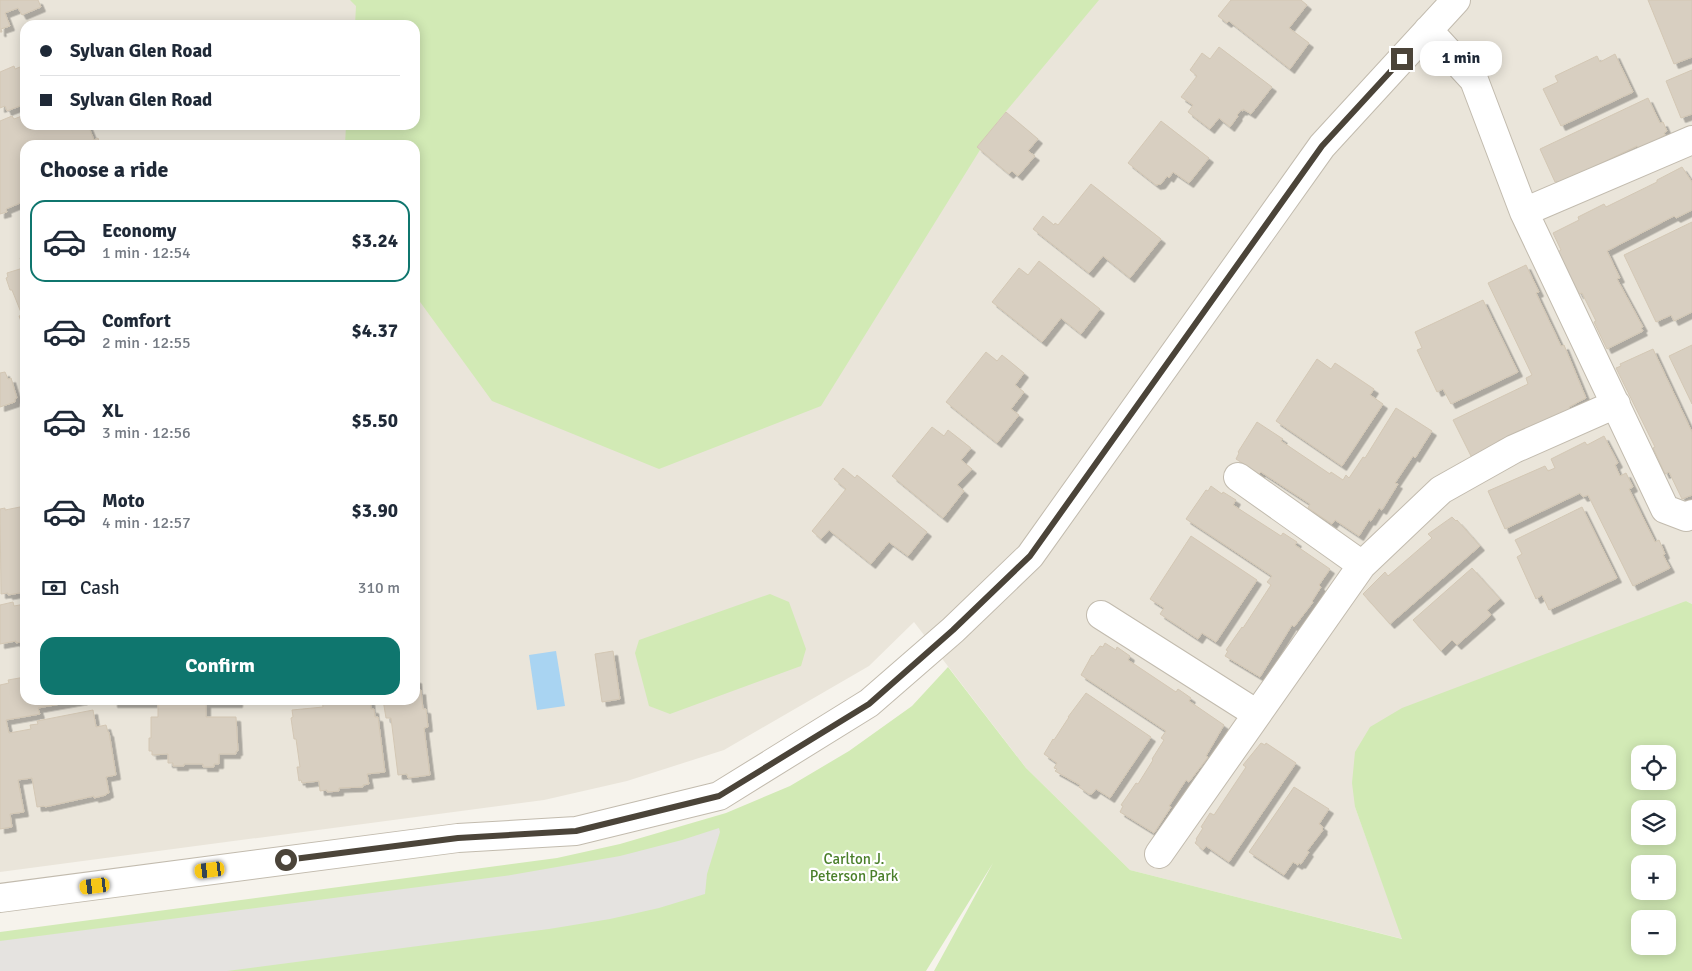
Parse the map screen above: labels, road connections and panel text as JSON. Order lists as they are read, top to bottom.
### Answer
{
  "parks": ["Carlton J. Peterson Park"],
  "page": {
    "banner": ["Sylvan Glen Road", "Sylvan Glen Road"],
    "bubble": "1 min",
    "heading": "Choose a ride",
    "list": [
      {
        "name": "Economy",
        "note": "1 min · 12:54",
        "value": "$3.24"
      },
      {
        "name": "Comfort",
        "note": "2 min · 12:55",
        "value": "$4.37"
      },
      {
        "name": "XL",
        "note": "3 min · 12:56",
        "value": "$5.50"
      },
      {
        "name": "Moto",
        "note": "4 min · 12:57",
        "value": "$3.90"
      }
    ],
    "pay": ["Cash", "310 m"],
    "buttons": "Confirm",
    "map_buttons": ["+", "−"]
  }
}
